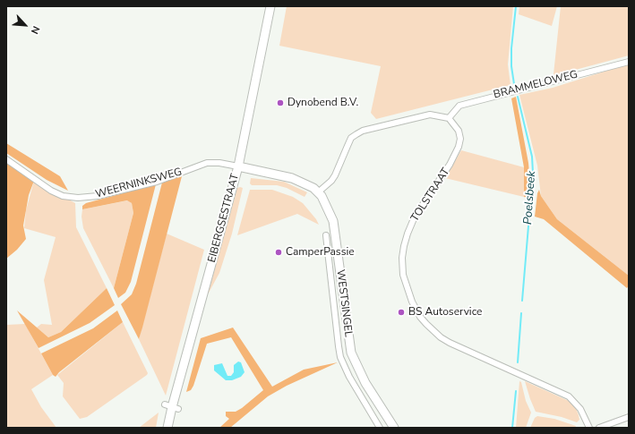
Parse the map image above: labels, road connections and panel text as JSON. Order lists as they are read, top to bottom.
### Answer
{
  "streets": {
    "main road": ["EIBERGSESTRAAT", "WESTSINGEL"],
    "street": ["BRAMMELOWEG", "WEERNINKSWEG", "TOLSTRAAT"]
  },
  "crossings": [
    ["BRAMMELOWEG", "TOLSTRAAT"],
    ["WEERNINKSWEG", "EIBERGSESTRAAT"]
  ],
  "water": ["Poelsbeek"],
  "places": ["Dynobend B.V.", "CamperPassie", "BS Autoservice"],
  "north": "bottom right"
}
